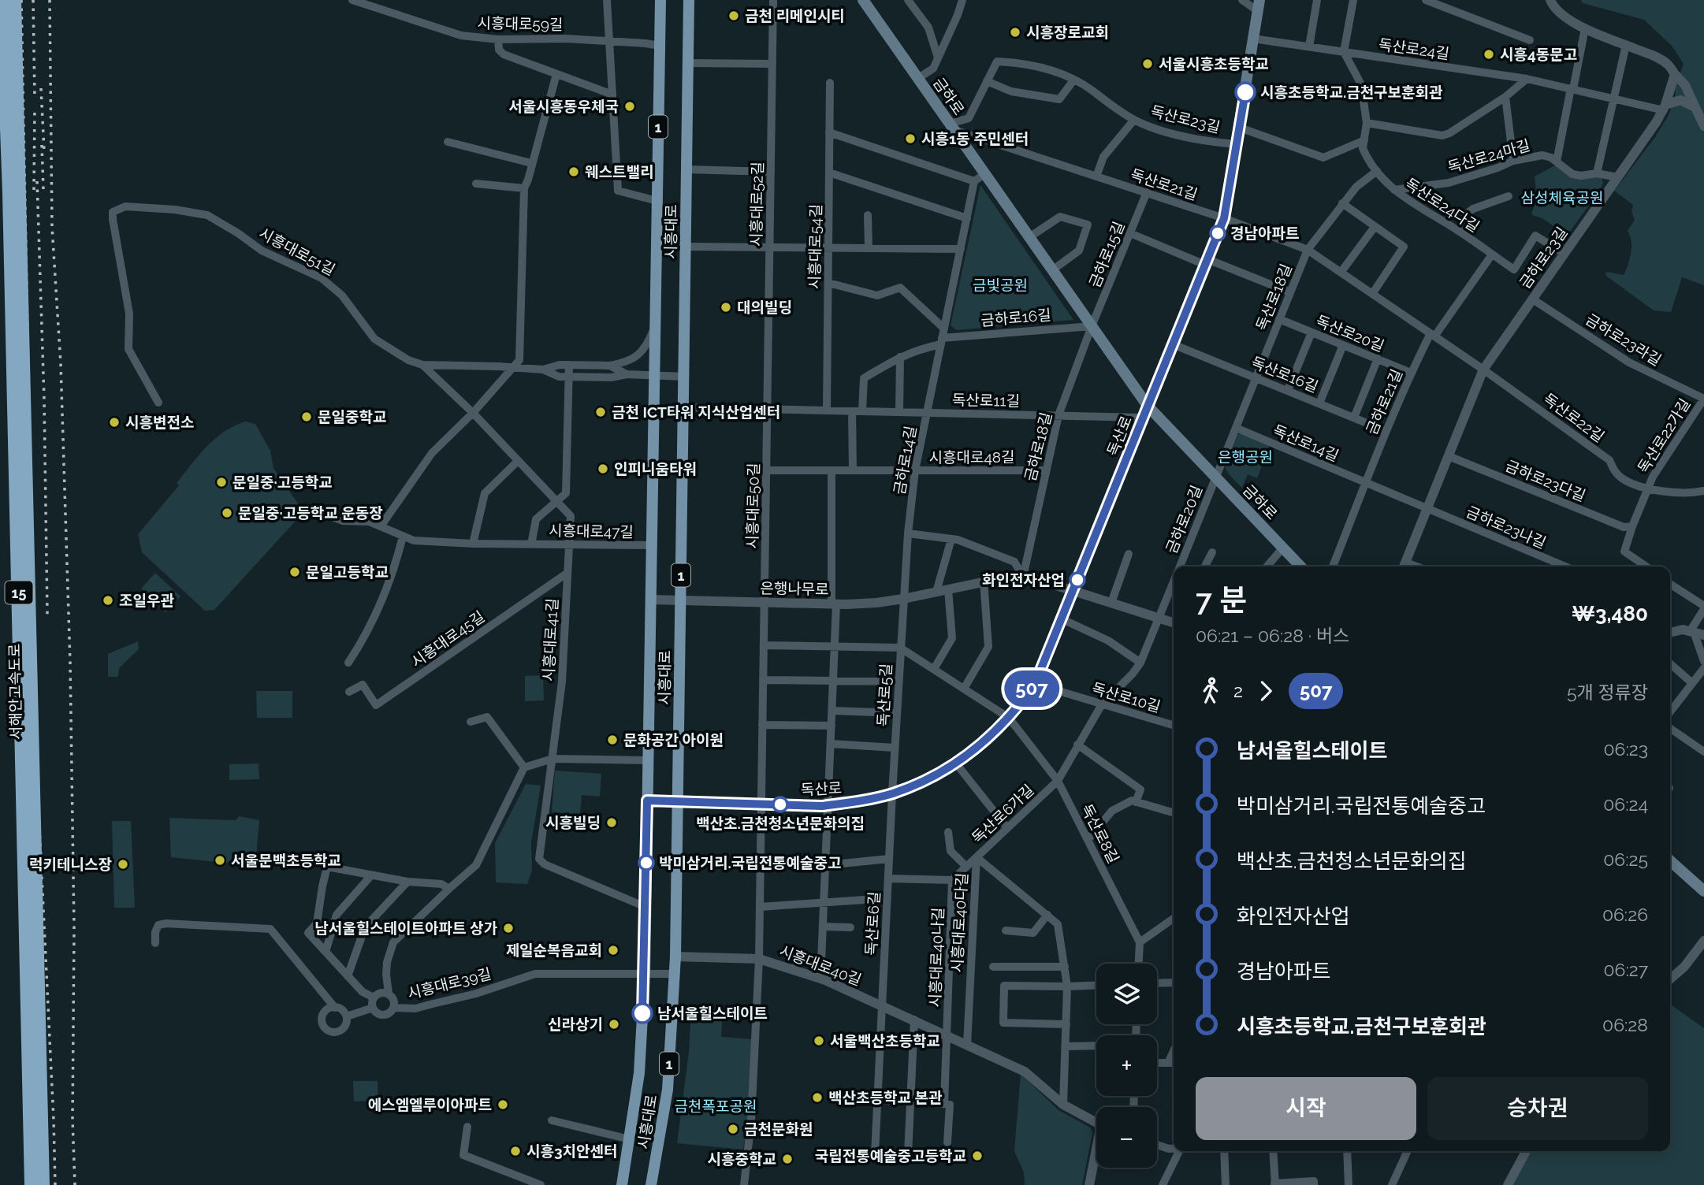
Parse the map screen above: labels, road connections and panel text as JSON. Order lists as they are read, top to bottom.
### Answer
{
  "streets": {
    "highway": ["15", "서해안고속도로"],
    "main road": [
      "금하로",
      "1",
      "시흥대로",
      "독산로"
    ],
    "street": [
      "시흥대로59길",
      "독산로24길",
      "독산로23길",
      "독산로24마길",
      "독산로21길",
      "시흥대로52길",
      "독산로24다길",
      "시흥대로54길",
      "시흥대로51길",
      "금하로15길",
      "금하로23길",
      "독산로18길",
      "금하로16길",
      "독산로20길",
      "금하로23라길",
      "독산로16길",
      "독산로11길",
      "금하로21길",
      "독산로22길",
      "독산로22가길",
      "독산로14길",
      "금하로18길",
      "시흥대로48길",
      "금하로14길",
      "금하로23다길",
      "시흥대로50길",
      "금하로20길",
      "금하로23나길",
      "시흥대로47길",
      "은행나무로",
      "시흥대로45길",
      "시흥대로41길",
      "독산로5길",
      "독산로10길",
      "독산로6가길",
      "독산로8길",
      "시흥대로40다길",
      "독산로6길",
      "시흥대로40나길",
      "시흥대로40길",
      "시흥대로39길"
    ]
  },
  "crossings": [
    ["시흥대로59길", "시흥대로"],
    ["독산로24길", "독산로24다길"],
    ["독산로24길", "금하로23길"],
    ["독산로24길", "독산로"],
    ["금하로", "독산로23길"],
    ["금하로", "독산로21길"],
    ["금하로", "금하로15길"],
    ["금하로", "금하로16길"],
    ["금하로", "독산로"],
    ["금하로", "금하로18길"],
    ["금하로", "금하로20길"],
    ["독산로23길", "독산로21길"],
    ["독산로23길", "독산로"],
    ["독산로24마길", "독산로24다길"],
    ["독산로24마길", "금하로23길"],
    ["독산로21길", "금하로15길"],
    ["독산로21길", "독산로22길"],
    ["독산로21길", "독산로"],
    ["시흥대로52길", "시흥대로50길"],
    ["독산로24다길", "금하로23길"],
    ["독산로24다길", "독산로18길"],
    ["시흥대로", "시흥대로51길"],
    ["시흥대로", "독산로"],
    ["시흥대로", "시흥대로47길"],
    ["시흥대로", "은행나무로"],
    ["시흥대로", "시흥대로41길"],
    ["시흥대로", "시흥대로40길"],
    ["시흥대로", "시흥대로39길"],
    ["시흥대로51길", "시흥대로41길"],
    ["금하로15길", "금하로16길"],
    ["금하로15길", "금하로18길"],
    ["금하로23길", "금하로23라길"],
    ["금하로23길", "독산로22길"],
    ["금하로23길", "금하로23다길"],
    ["금하로23길", "금하로23나길"],
    ["독산로18길", "독산로20길"],
    ["독산로18길", "독산로16길"],
    ["독산로18길", "독산로22길"],
    ["금하로16길", "금하로18길"],
    ["금하로16길", "금하로14길"],
    ["독산로20길", "금하로21길"],
    ["금하로23라길", "독산로22가길"],
    ["독산로16길", "금하로21길"],
    ["독산로16길", "독산로"],
    ["독산로11길", "독산로"],
    ["독산로11길", "금하로18길"],
    ["독산로11길", "금하로14길"],
    ["금하로21길", "독산로22길"],
    ["금하로21길", "독산로14길"],
    ["독산로22길", "독산로"],
    ["독산로22길", "독산로22가길"],
    ["독산로", "시흥대로50길"],
    ["독산로", "은행나무로"],
    ["독산로", "독산로5길"],
    ["독산로", "독산로10길"],
    ["독산로", "독산로8길"],
    ["독산로", "독산로6길"],
    ["독산로22가길", "금하로23다길"],
    ["금하로18길", "시흥대로48길"],
    ["금하로18길", "은행나무로"],
    ["시흥대로48길", "금하로14길"],
    ["시흥대로48길", "시흥대로50길"],
    ["금하로14길", "은행나무로"],
    ["금하로14길", "독산로5길"],
    ["시흥대로50길", "은행나무로"],
    ["시흥대로50길", "시흥대로40길"],
    ["금하로20길", "은행나무로"],
    ["금하로20길", "독산로10길"],
    ["금하로20길", "독산로6가길"],
    ["시흥대로47길", "시흥대로41길"],
    ["은행나무로", "독산로5길"],
    ["시흥대로45길", "시흥대로41길"],
    ["독산로5길", "독산로8길"],
    ["독산로5길", "독산로6길"],
    ["독산로10길", "독산로6가길"],
    ["독산로6가길", "독산로8길"],
    ["독산로6가길", "시흥대로40다길"],
    ["독산로6가길", "시흥대로40나길"],
    ["시흥대로40다길", "시흥대로40길"],
    ["독산로6길", "시흥대로40길"],
    ["시흥대로40나길", "시흥대로40길"]
  ],
  "parks": [
    "삼성체육공원",
    "금빛공원",
    "은행공원",
    "금천폭포공원"
  ],
  "places": [
    "금천 리메인시티",
    "시흥장로교회",
    "시흥4동문고",
    "서울시흥초등학교",
    "시흥초등학교.금천구보훈회관",
    "서울시흥동우체국",
    "시흥1동 주민센터",
    "웨스트밸리",
    "경남아파트",
    "대의빌딩",
    "금천 ICT타워 지식산업센터",
    "문일중학교",
    "시흥변전소",
    "인피니움타워",
    "문일중·고등학교",
    "문일중·고등학교 운동장",
    "문일고등학교",
    "화인전자산업",
    "조일우관",
    "문화공간 아이원",
    "백산초.금천청소년문화의집",
    "시흥빌딩",
    "서울문백초등학교",
    "박미삼거리.국립전통예술중고",
    "럭키테니스장",
    "남서울힐스테이트아파트 상가",
    "제일순복음교회",
    "남서울힐스테이트",
    "신라상기",
    "서울백산초등학교",
    "백산초등학교 본관",
    "에스엠엘루이아파트",
    "금천문화원",
    "시흥3치안센터",
    "국립전통예술중고등학교",
    "시흥중학교"
  ],
  "lines": ["bus line 507"],
  "page": {
    "on_map": "507",
    "heading": ["7 분", "06:21 – 06:28 · 버스", "₩3,480"],
    "legs": ["2", "507", "5개 정류장"],
    "list": [
      {
        "name": "남서울힐스테이트",
        "value": "06:23"
      },
      {
        "name": "박미삼거리.국립전통예술중고",
        "value": "06:24"
      },
      {
        "name": "백산초.금천청소년문화의집",
        "value": "06:25"
      },
      {
        "name": "화인전자산업",
        "value": "06:26"
      },
      {
        "name": "경남아파트",
        "value": "06:27"
      },
      {
        "name": "시흥초등학교.금천구보훈회관",
        "value": "06:28"
      }
    ],
    "map_buttons": ["+", "−"],
    "buttons": ["시작", "승차권"]
  }
}
